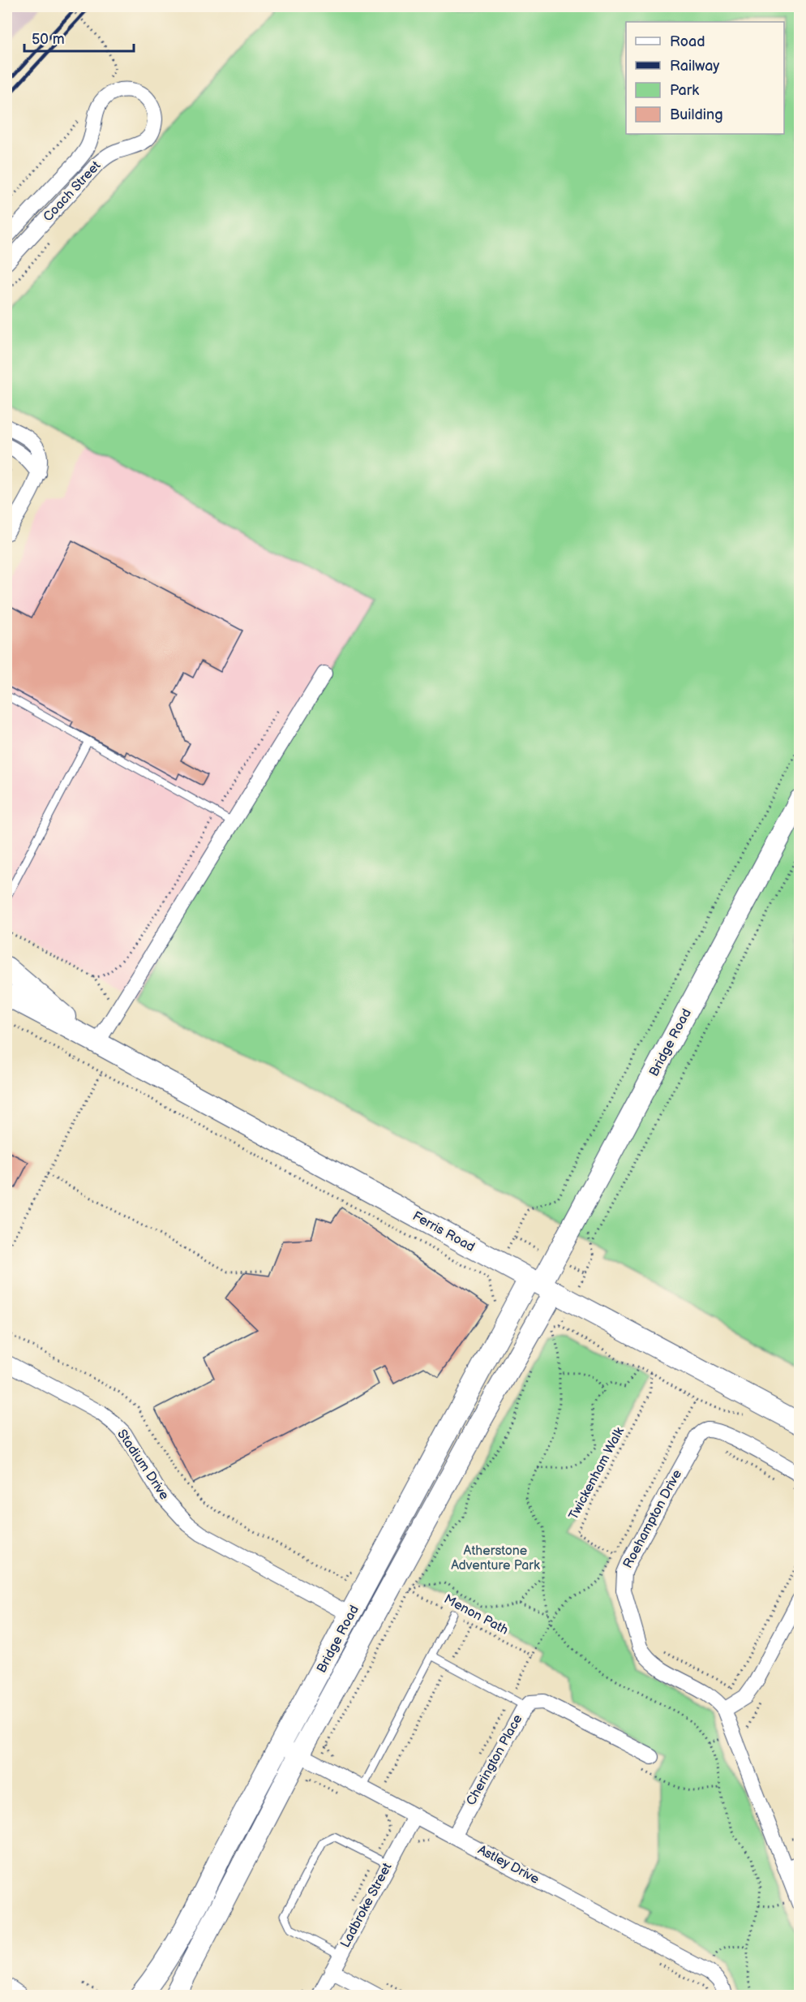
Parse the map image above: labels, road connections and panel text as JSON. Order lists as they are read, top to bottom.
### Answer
{
  "streets": {
    "street": [
      "Coach Street",
      "Bridge Road",
      "Ferris Road",
      "Stadium Drive",
      "Roehampton Drive",
      "Cherington Place",
      "Astley Drive",
      "Ladbroke Street"
    ],
    "path": ["Twickenham Walk", "Menon Path"]
  },
  "crossings": [
    ["Bridge Road", "Ferris Road"],
    ["Bridge Road", "Stadium Drive"],
    ["Bridge Road", "Astley Drive"],
    ["Cherington Place", "Astley Drive"],
    ["Astley Drive", "Ladbroke Street"]
  ],
  "parks": ["Atherstone Adventure Park"],
  "legend": [
    "Road",
    "Railway",
    "Park",
    "Building"
  ],
  "scale_bar": "50 m"
}
